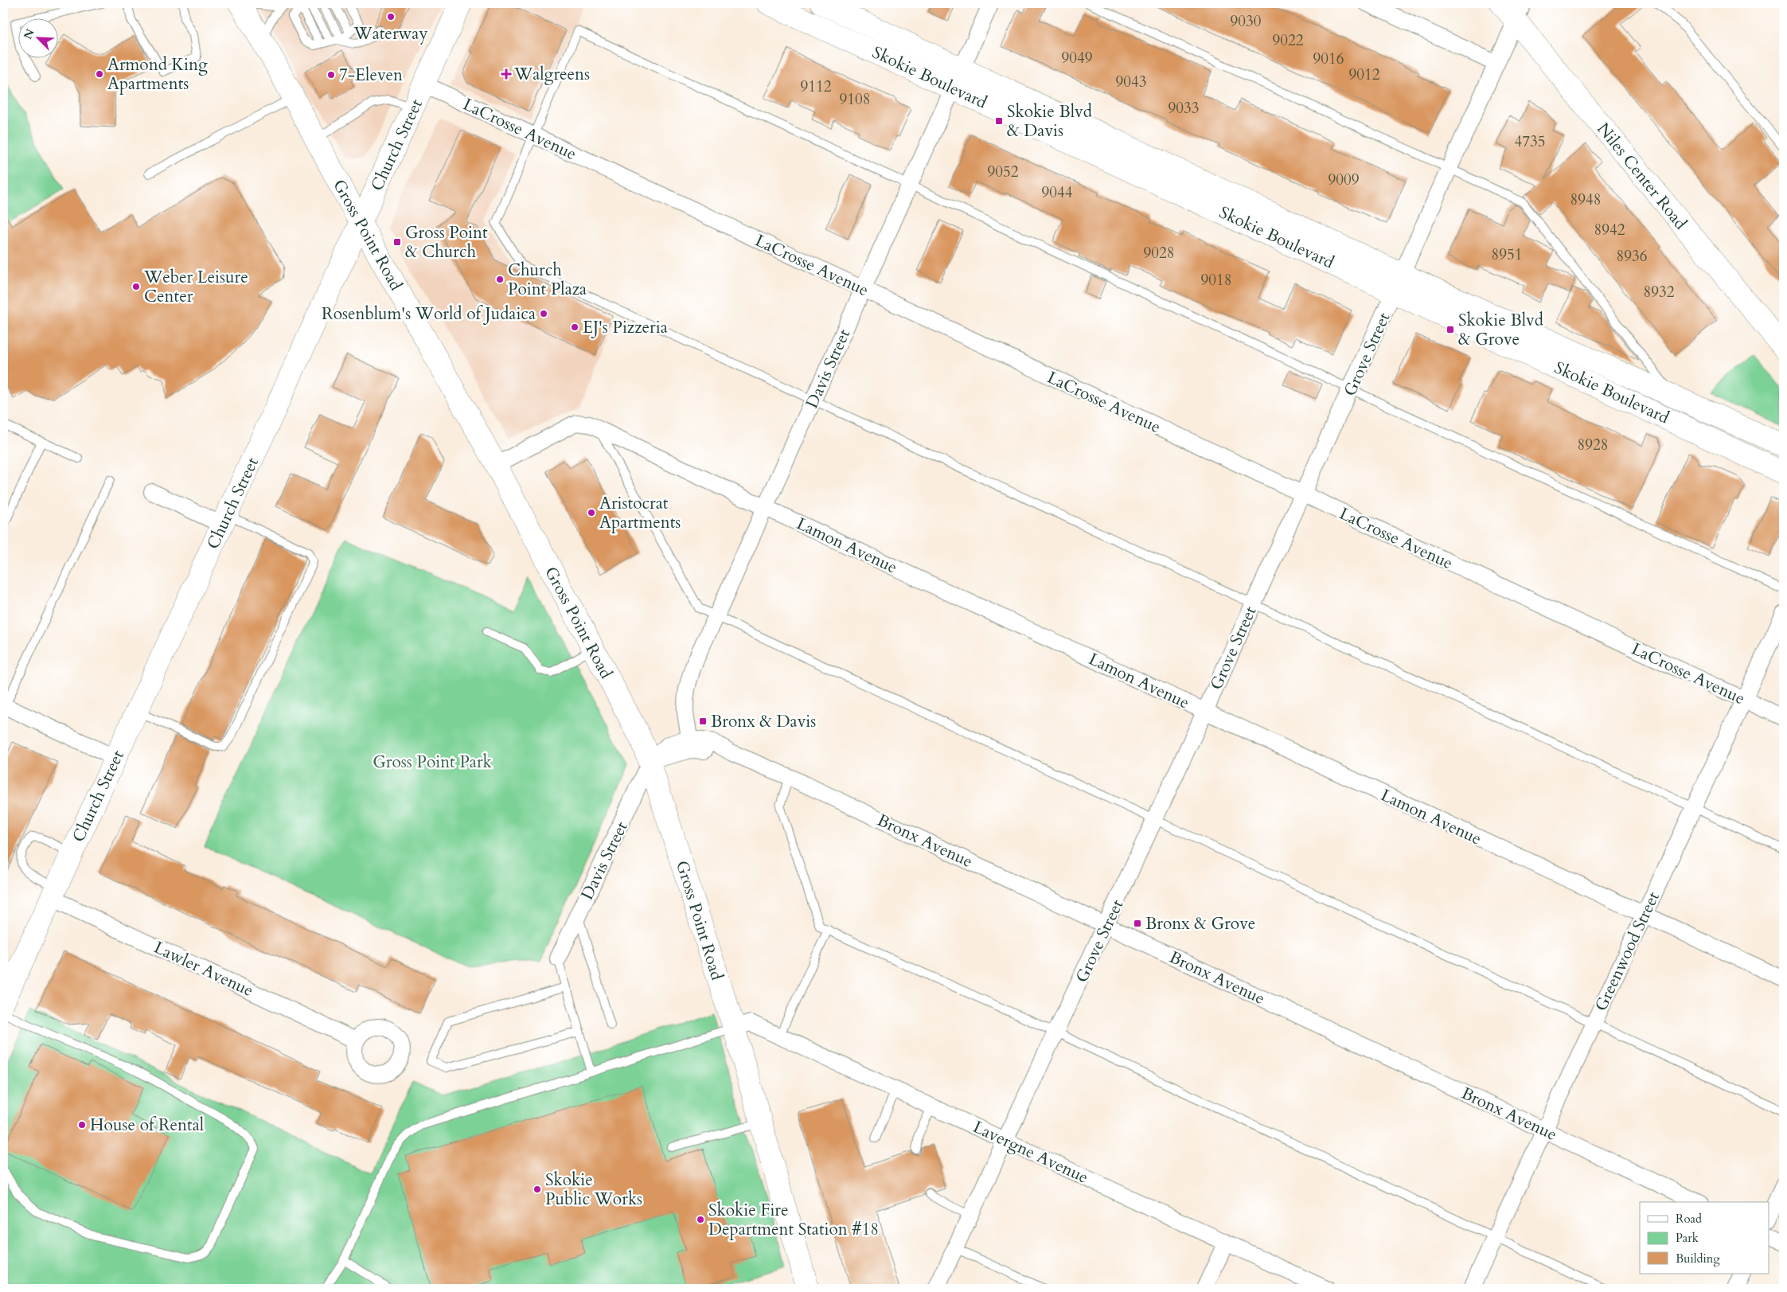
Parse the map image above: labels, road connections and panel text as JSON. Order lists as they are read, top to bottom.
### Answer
{
  "streets": {
    "main road": [
      "Skokie Boulevard",
      "Church Street",
      "Niles Center Road",
      "Gross Point Road"
    ],
    "street": [
      "LaCrosse Avenue",
      "Grove Street",
      "Davis Street",
      "Lamon Avenue",
      "Bronx Avenue",
      "Greenwood Street",
      "Lawler Avenue",
      "Lavergne Avenue"
    ]
  },
  "crossings": [
    ["Skokie Boulevard", "Grove Street"],
    ["Skokie Boulevard", "Davis Street"],
    ["LaCrosse Avenue", "Church Street"],
    ["LaCrosse Avenue", "Grove Street"],
    ["LaCrosse Avenue", "Davis Street"],
    ["LaCrosse Avenue", "Greenwood Street"],
    ["Church Street", "Gross Point Road"],
    ["Church Street", "Lawler Avenue"],
    ["Niles Center Road", "Grove Street"],
    ["Gross Point Road", "Davis Street"],
    ["Gross Point Road", "Lamon Avenue"],
    ["Gross Point Road", "Bronx Avenue"],
    ["Gross Point Road", "Lavergne Avenue"],
    ["Grove Street", "Lamon Avenue"],
    ["Grove Street", "Bronx Avenue"],
    ["Grove Street", "Lavergne Avenue"],
    ["Davis Street", "Lamon Avenue"],
    ["Davis Street", "Bronx Avenue"],
    ["Lamon Avenue", "Greenwood Street"],
    ["Bronx Avenue", "Greenwood Street"]
  ],
  "parks": ["Gross Point Park"],
  "places": {
    "other": [
      "Waterway",
      "Armond King Apartments",
      "7-Eleven",
      "Church Point Plaza",
      "Weber Leisure Center",
      "Rosenblum's World of Judaica",
      "EJ's Pizzeria",
      "Aristocrat Apartments",
      "House of Rental",
      "Skokie Public Works",
      "Skokie Fire Department Station #18"
    ],
    "health": ["Walgreens"],
    "transit": [
      "Skokie Blvd & Davis",
      "Gross Point & Church",
      "Skokie Blvd & Grove",
      "Bronx & Davis",
      "Bronx & Grove"
    ]
  },
  "house_numbers": [
    "9030",
    "9022",
    "9049",
    "9016",
    "9012",
    "9043",
    "9112",
    "9108",
    "9033",
    "4735",
    "9052",
    "9009",
    "9044",
    "8948",
    "8942",
    "9028",
    "8951",
    "8936",
    "9018",
    "8932",
    "8928"
  ],
  "legend": ["Road", "Park", "Building"],
  "north": "top left"
}
